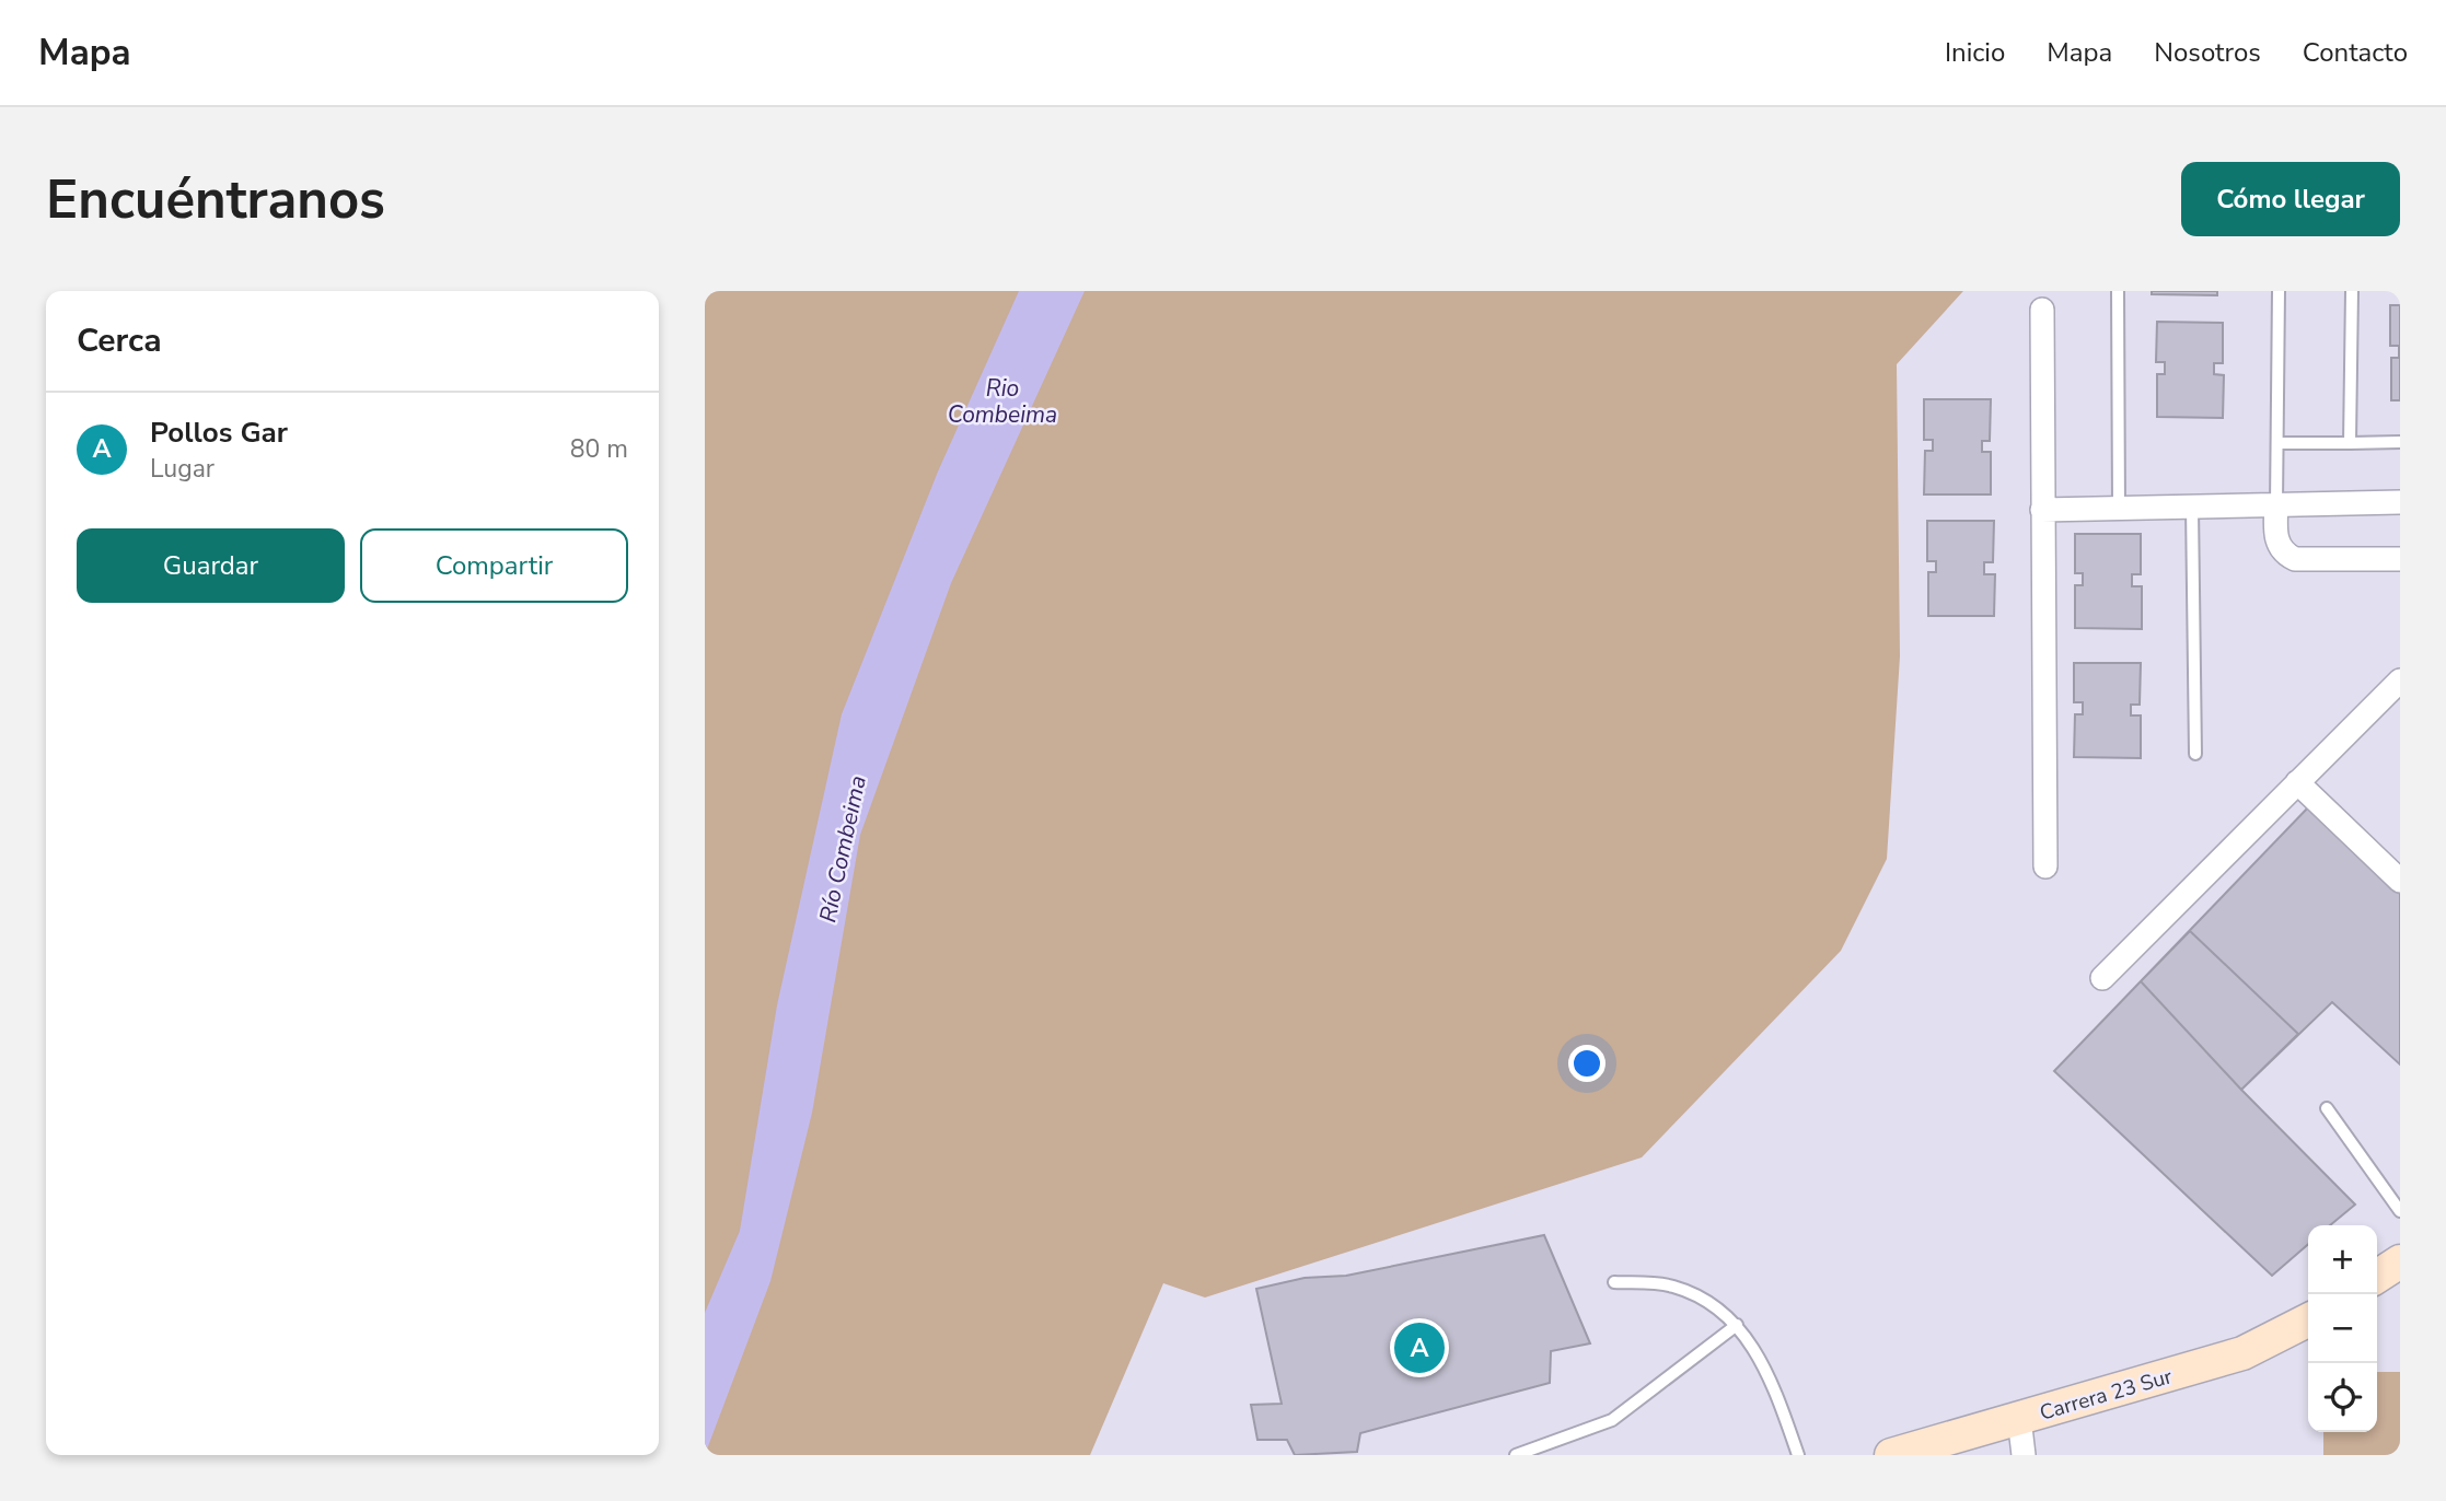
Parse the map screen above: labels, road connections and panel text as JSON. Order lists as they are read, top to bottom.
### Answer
{
  "streets": {
    "main road": ["Carrera 23 Sur"]
  },
  "water": ["Rio Combeima", "Río Combeima"],
  "page": {
    "header": "Mapa",
    "nav": [
      "Inicio",
      "Mapa",
      "Nosotros",
      "Contacto"
    ],
    "buttons": [
      "Cómo llegar",
      ["Guardar", "Compartir"]
    ],
    "title": "Encuéntranos",
    "heading": "Cerca",
    "list": [
      {
        "mark": "A",
        "name": "Pollos Gar",
        "note": "Lugar",
        "value": "80 m"
      }
    ],
    "map_buttons": ["+", "−"],
    "pins": "A"
  }
}
